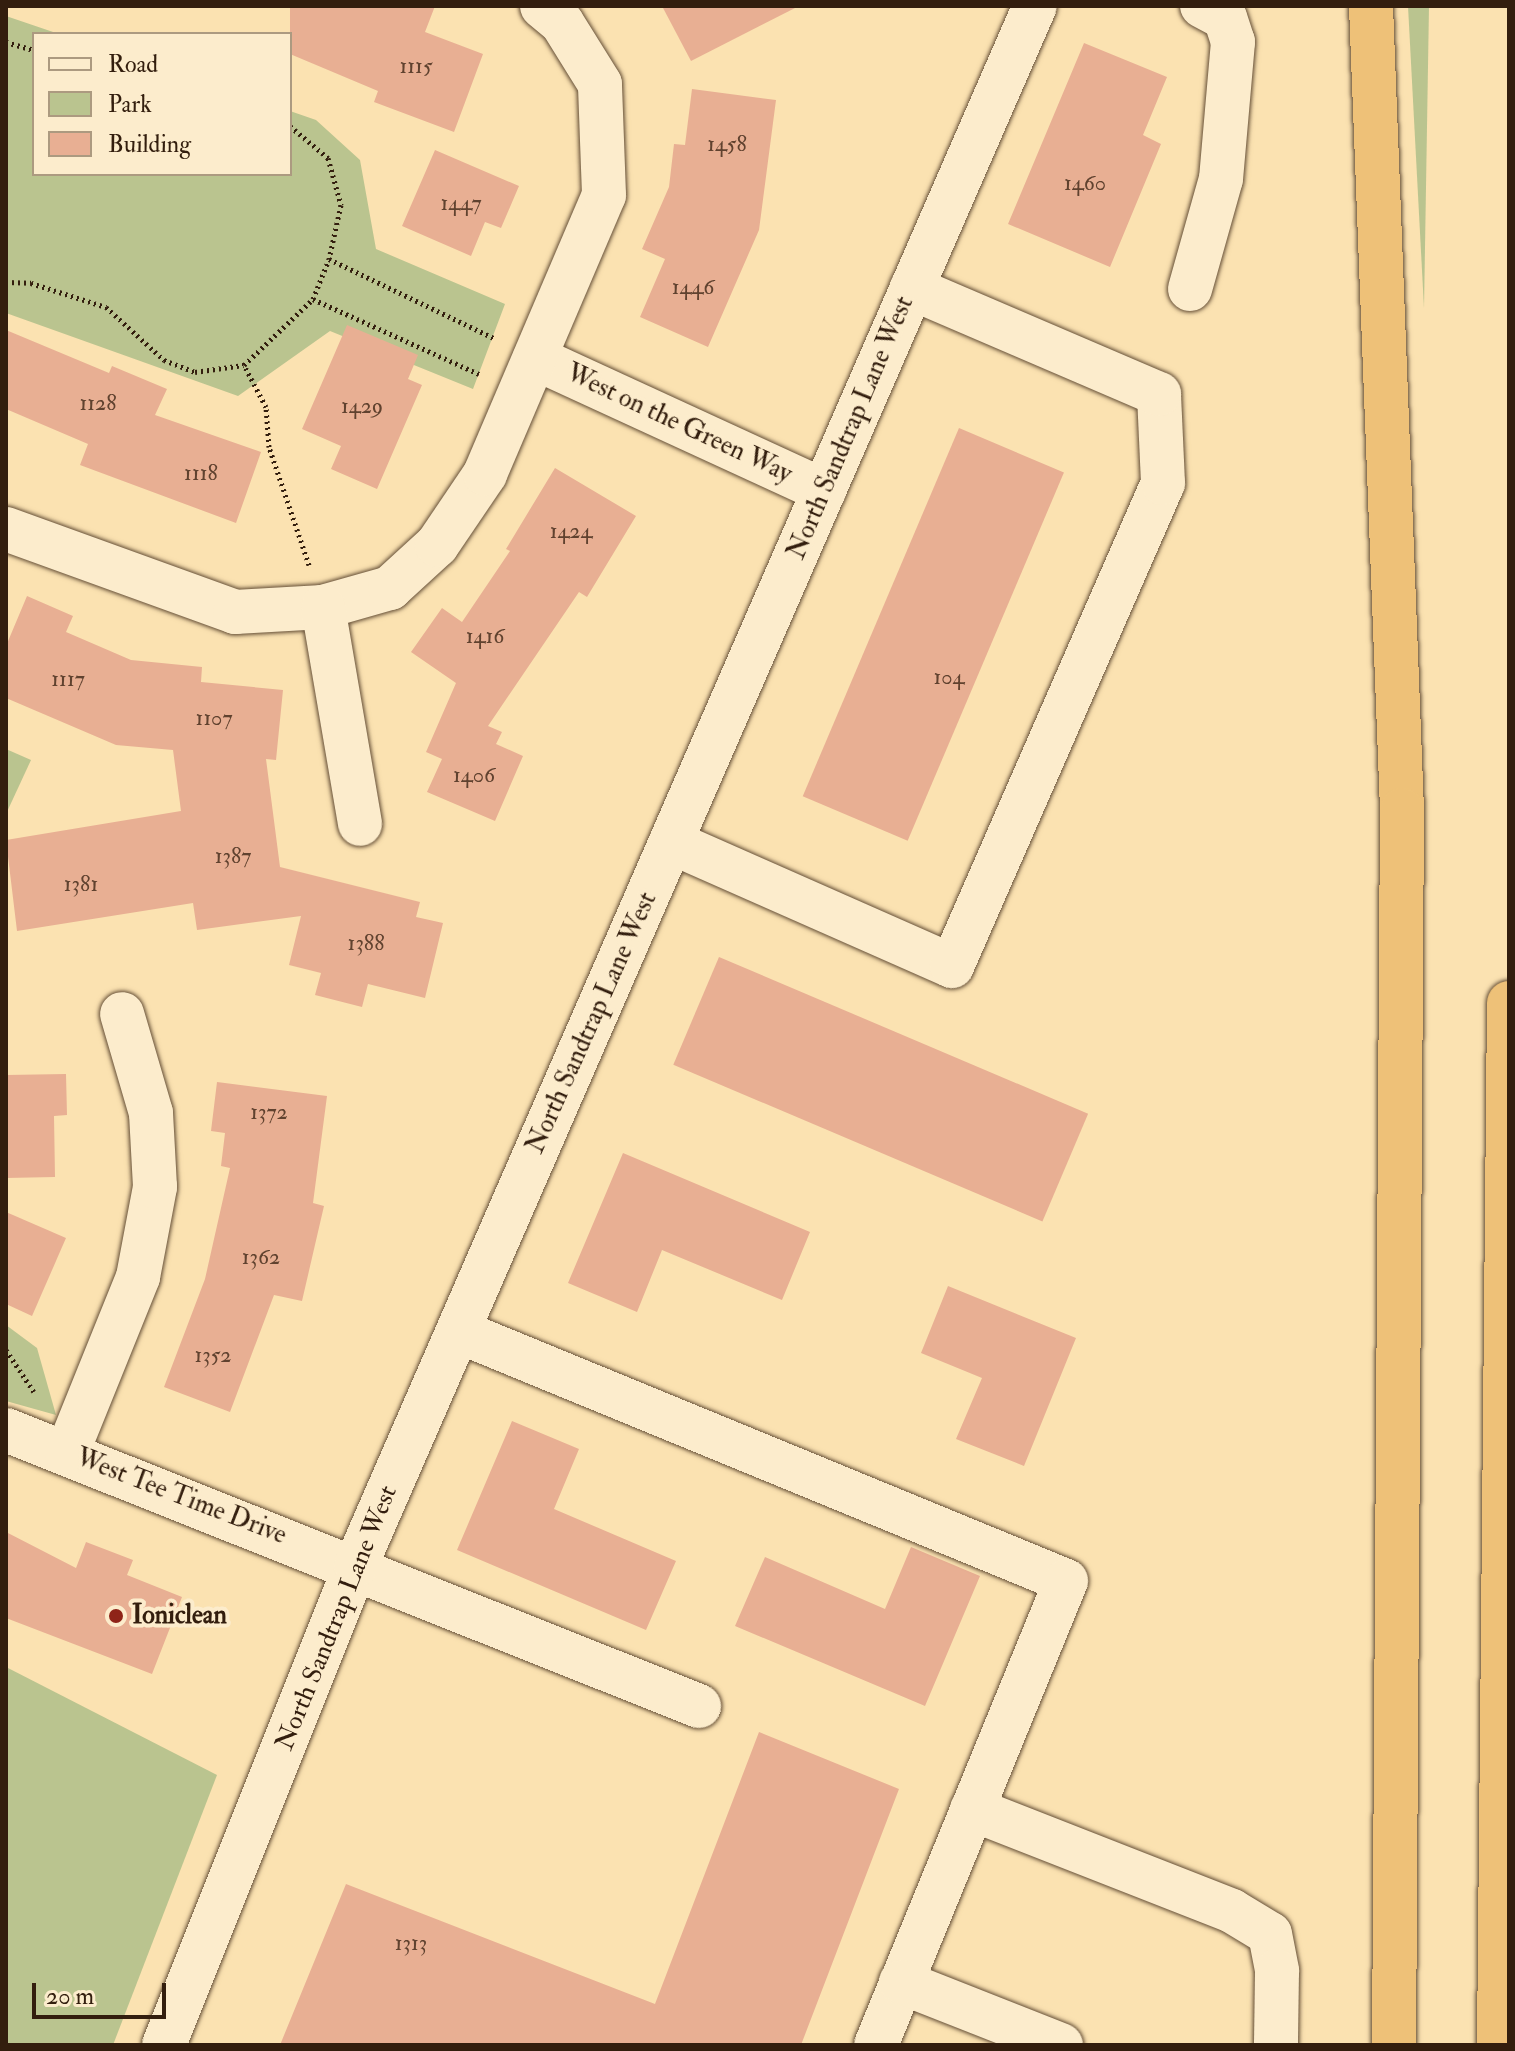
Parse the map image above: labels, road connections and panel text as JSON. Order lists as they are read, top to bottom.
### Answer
{
  "streets": {
    "street": ["West on the Green Way", "North Sandtrap Lane West", "West Tee Time Drive"]
  },
  "crossings": [
    ["West on the Green Way", "North Sandtrap Lane West"],
    ["North Sandtrap Lane West", "West Tee Time Drive"]
  ],
  "places": ["Ioniclean"],
  "house_numbers": [
    "1115",
    "1458",
    "1460",
    "1447",
    "1446",
    "1128",
    "1429",
    "1118",
    "1424",
    "1416",
    "104",
    "1117",
    "1107",
    "1406",
    "1387",
    "1381",
    "1388",
    "1372",
    "1362",
    "1352",
    "1313"
  ],
  "legend": ["Road", "Park", "Building"],
  "scale_bar": "20 m"
}
